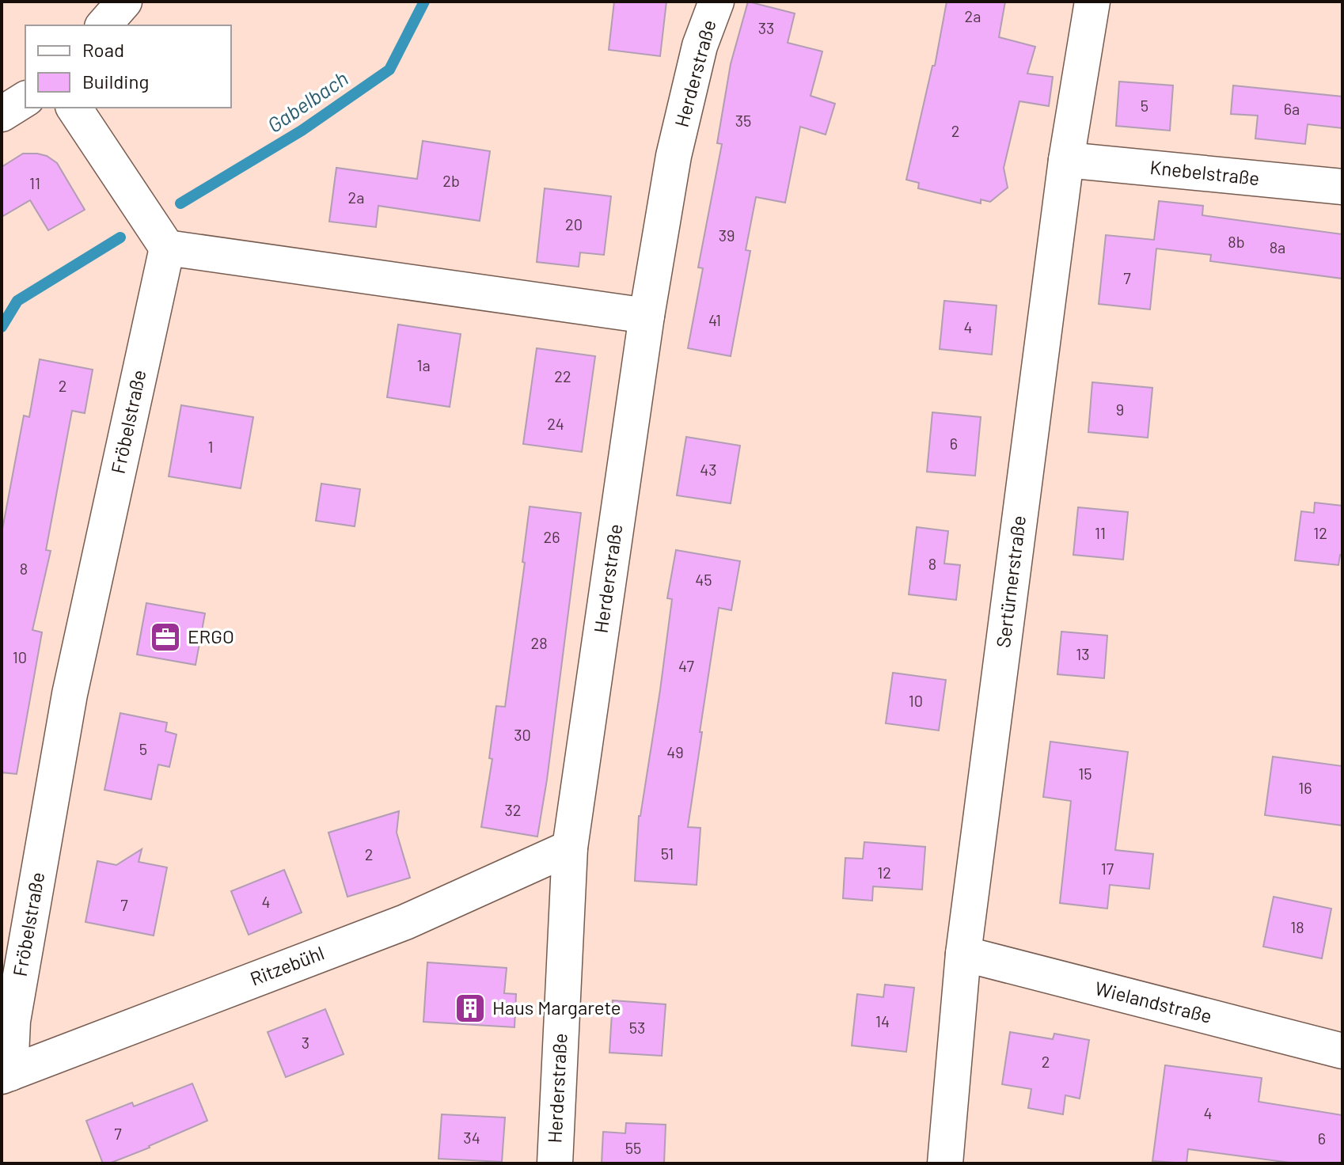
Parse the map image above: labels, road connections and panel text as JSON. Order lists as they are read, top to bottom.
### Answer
{
  "streets": {
    "street": [
      "Herderstraße",
      "Knebelstraße",
      "Fröbelstraße",
      "Sertürnerstraße",
      "Ritzebühl",
      "Wielandstraße"
    ]
  },
  "crossings": [
    ["Herderstraße", "Ritzebühl"],
    ["Knebelstraße", "Sertürnerstraße"],
    ["Fröbelstraße", "Ritzebühl"],
    ["Sertürnerstraße", "Wielandstraße"]
  ],
  "water": ["Gabelbach"],
  "places": {
    "office": ["ERGO"],
    "building": ["Haus Margarete"]
  },
  "house_numbers": [
    "2a",
    "33",
    "5",
    "6a",
    "35",
    "2",
    "2b",
    "11",
    "2a",
    "20",
    "39",
    "8b",
    "8a",
    "7",
    "41",
    "4",
    "1a",
    "22",
    "2",
    "9",
    "24",
    "6",
    "1",
    "43",
    "11",
    "12",
    "26",
    "8",
    "8",
    "45",
    "28",
    "13",
    "10",
    "47",
    "10",
    "30",
    "5",
    "49",
    "15",
    "16",
    "32",
    "51",
    "2",
    "17",
    "12",
    "4",
    "7",
    "18",
    "14",
    "53",
    "3",
    "2",
    "4",
    "7",
    "34",
    "6",
    "55"
  ],
  "legend": ["Road", "Building"]
}
